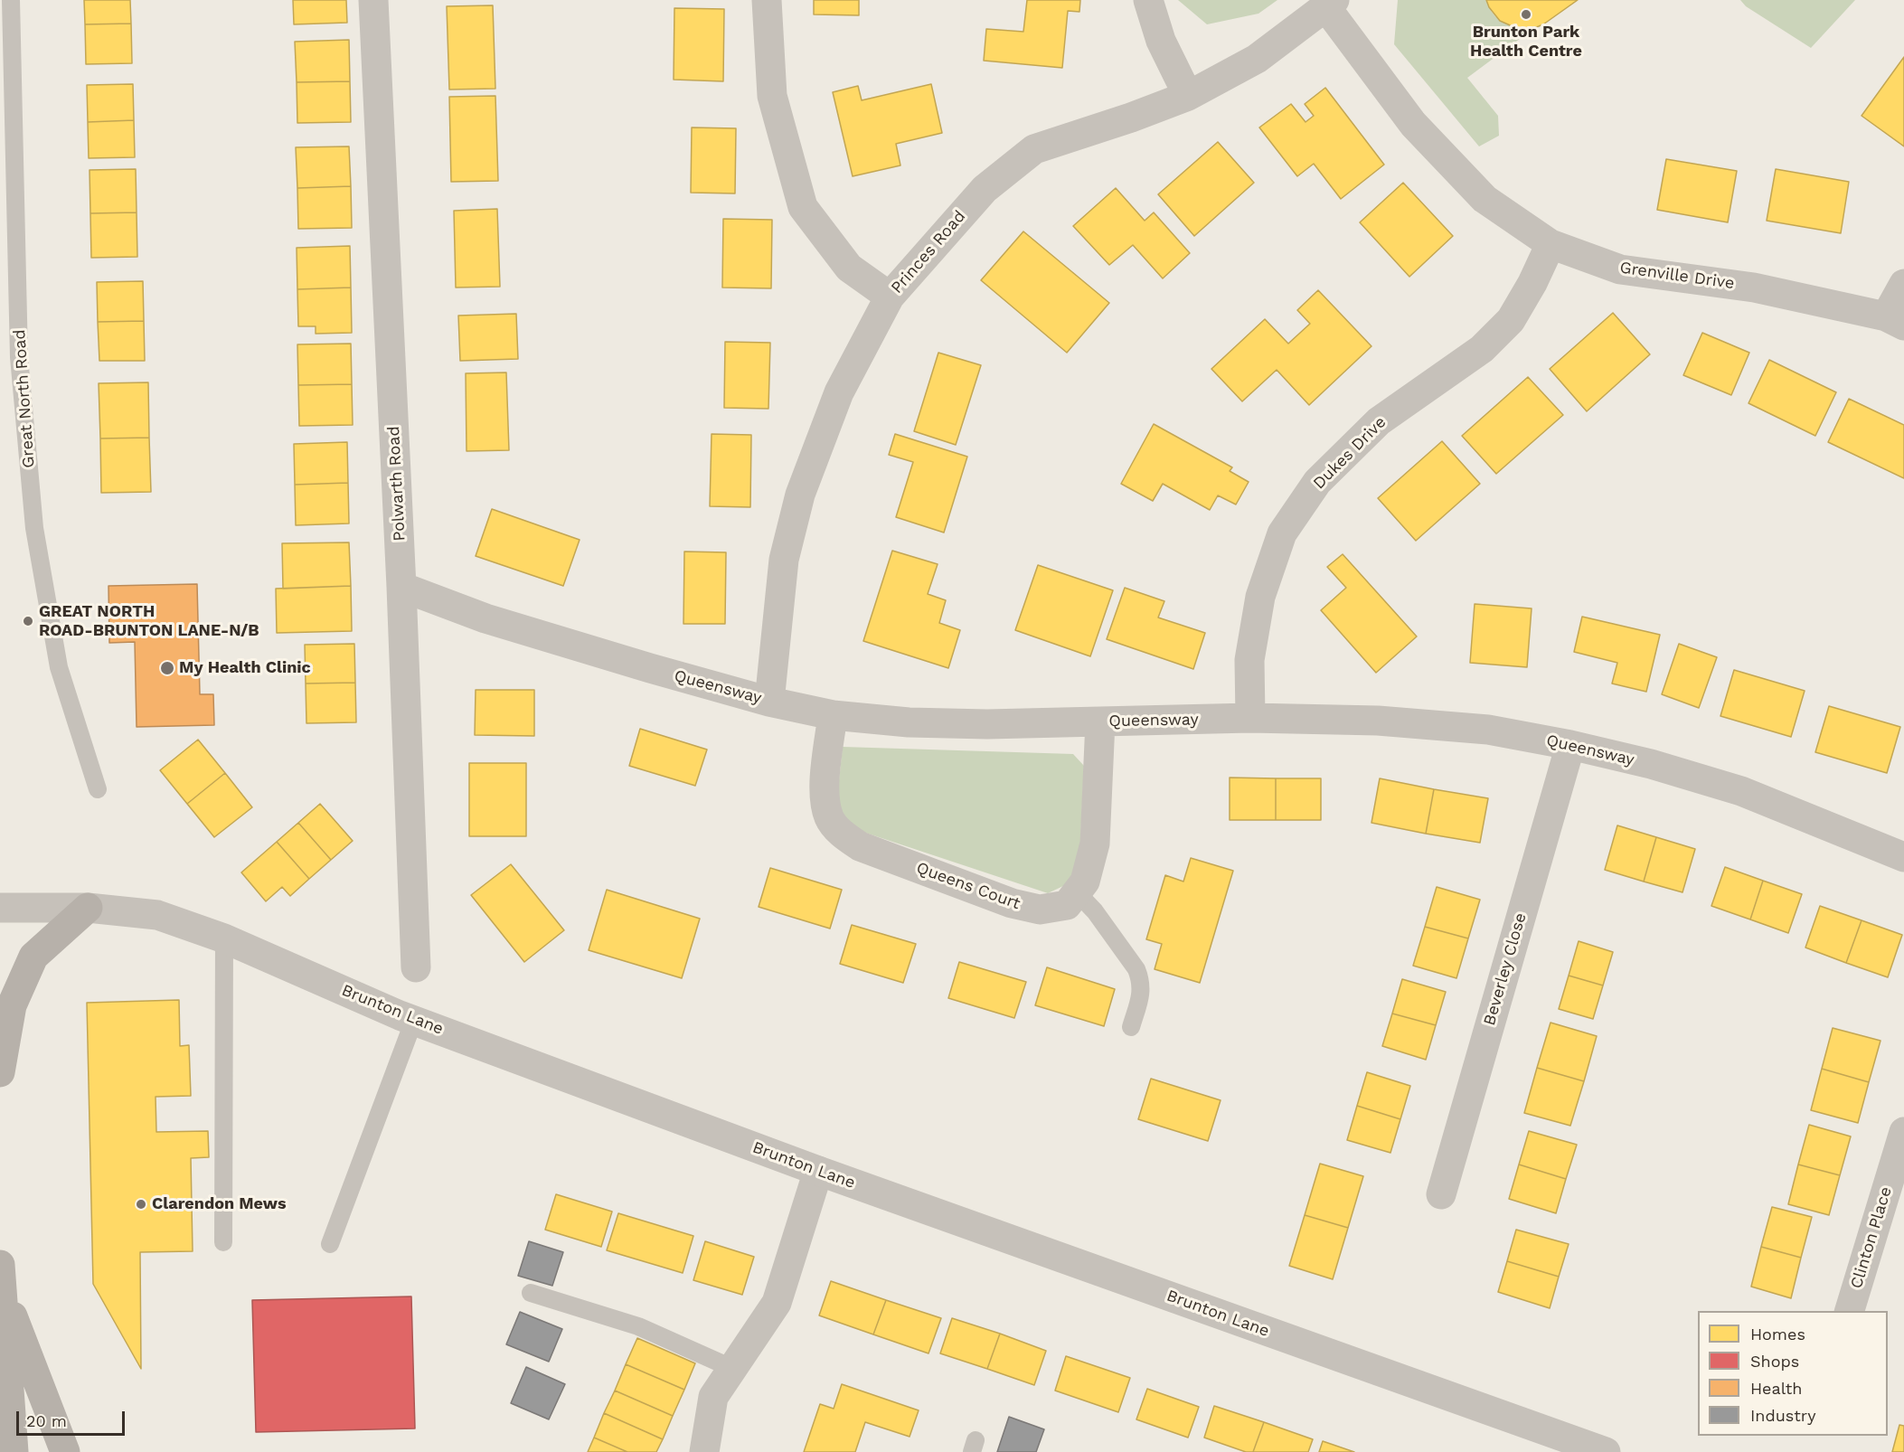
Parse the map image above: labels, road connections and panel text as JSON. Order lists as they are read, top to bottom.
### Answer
{
  "streets": {
    "street": [
      "Princes Road",
      "Grenville Drive",
      "Dukes Drive",
      "Polwarth Road",
      "Queensway",
      "Queens Court",
      "Beverley Close",
      "Brunton Lane",
      "Clinton Place"
    ],
    "lane": ["Great North Road"]
  },
  "crossings": [
    ["Princes Road", "Grenville Drive"],
    ["Princes Road", "Queensway"],
    ["Grenville Drive", "Dukes Drive"],
    ["Dukes Drive", "Queensway"],
    ["Polwarth Road", "Queensway"],
    ["Queensway", "Queens Court"],
    ["Queensway", "Beverley Close"]
  ],
  "places": [
    "Brunton Park Health Centre",
    "GREAT NORTH ROAD-BRUNTON LANE-N/B",
    "My Health Clinic",
    "Clarendon Mews"
  ],
  "legend": [
    "Homes",
    "Shops",
    "Health",
    "Industry"
  ],
  "scale_bar": "20 m"
}
